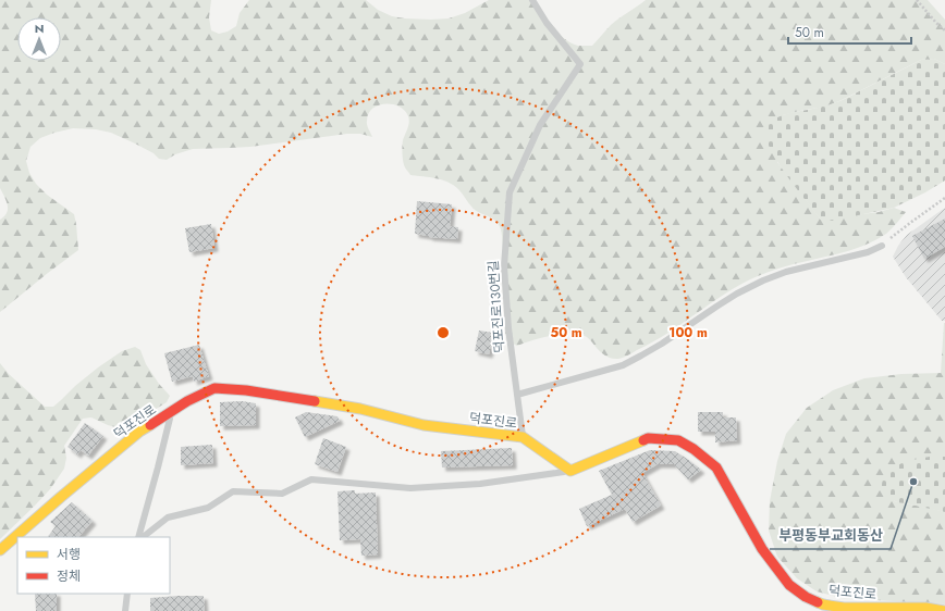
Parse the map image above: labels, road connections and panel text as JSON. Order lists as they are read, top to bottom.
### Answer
{
  "streets": {
    "street": ["덕포진로"],
    "lane": ["덕포진로130번길"]
  },
  "crossings": [
    ["덕포진로130번길", "덕포진로"]
  ],
  "places": ["부평동부교회동산"],
  "legend": ["서행", "정체"],
  "scale_bar": "50 m",
  "north": "top",
  "rings": ["50 m", "100 m"]
}
